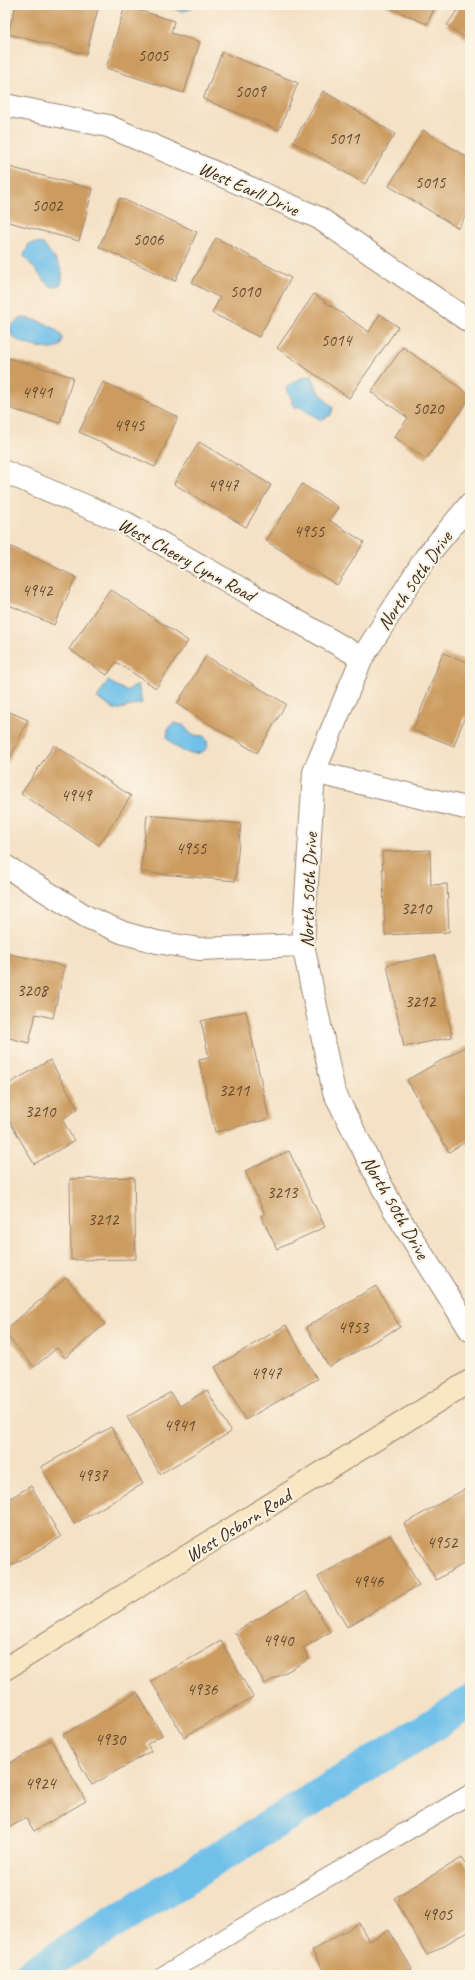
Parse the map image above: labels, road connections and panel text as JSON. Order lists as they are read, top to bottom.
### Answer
{
  "streets": {
    "street": [
      "West Earll Drive",
      "West Cheery Lynn Road",
      "North 50th Drive",
      "West Osborn Road"
    ]
  },
  "crossings": [
    ["West Cheery Lynn Road", "North 50th Drive"]
  ],
  "house_numbers": [
    "5005",
    "5009",
    "5011",
    "5015",
    "5002",
    "5006",
    "5010",
    "5014",
    "4941",
    "5020",
    "4945",
    "4947",
    "4955",
    "4942",
    "4949",
    "4955",
    "3210",
    "3208",
    "3212",
    "3211",
    "3210",
    "3213",
    "3212",
    "4953",
    "4947",
    "4941",
    "4937",
    "4952",
    "4946",
    "4940",
    "4936",
    "4930",
    "4924",
    "4905"
  ]
}
